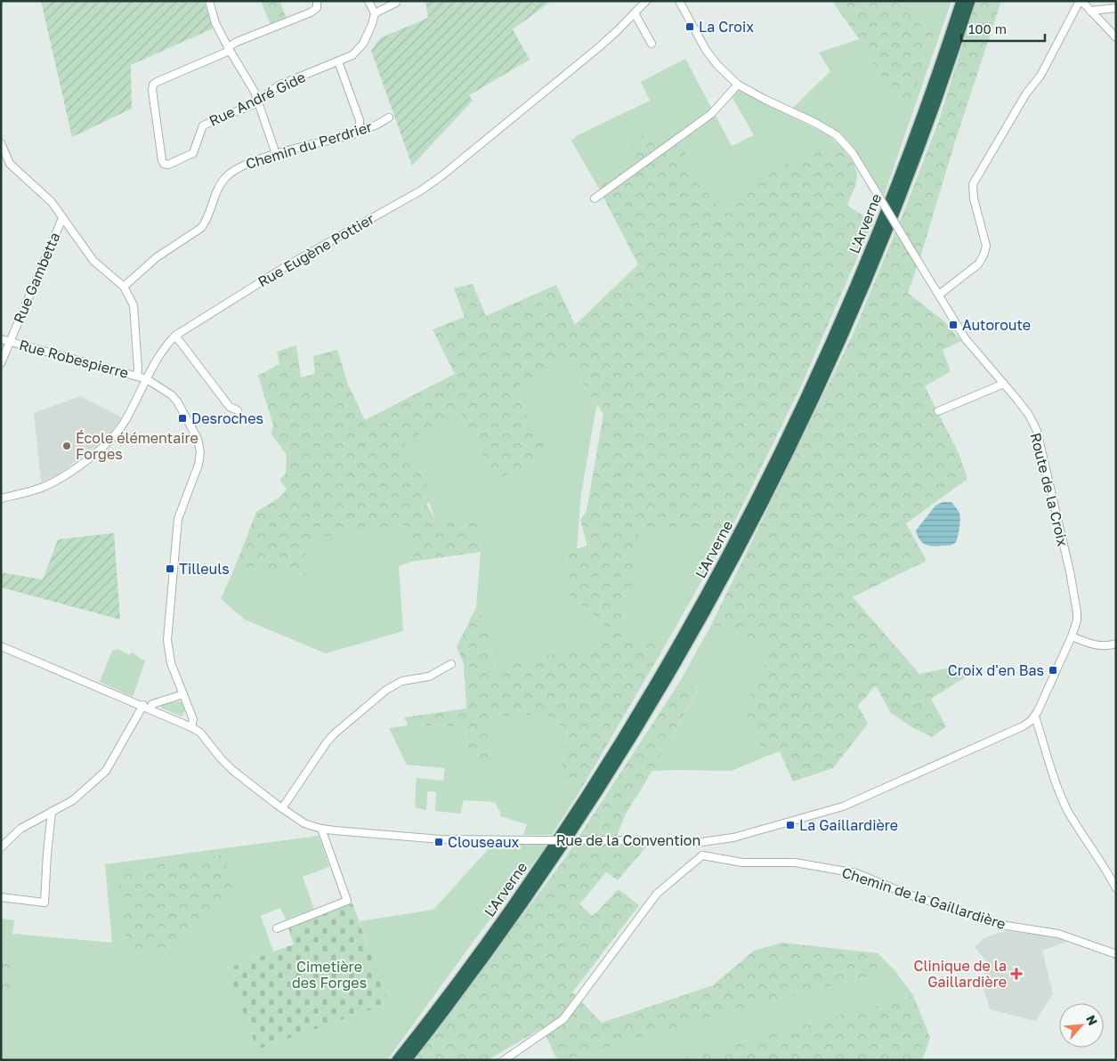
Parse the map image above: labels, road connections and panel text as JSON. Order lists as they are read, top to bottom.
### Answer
{
  "streets": {
    "highway": ["L'Arverne"],
    "street": [
      "Rue André Gide",
      "Chemin du Perdrier",
      "Rue Eugène Pottier",
      "Rue Gambetta",
      "Rue Robespierre",
      "Route de la Croix",
      "Rue de la Convention",
      "Chemin de la Gaillardière"
    ]
  },
  "crossings": [
    ["Rue Eugène Pottier", "Rue Robespierre"],
    ["Rue Gambetta", "Rue Robespierre"],
    ["Rue Robespierre", "Rue de la Convention"]
  ],
  "parks": ["Cimetière des Forges"],
  "places": {
    "transit": [
      "La Croix",
      "Autoroute",
      "Desroches",
      "Tilleuls",
      "Croix d'en Bas",
      "La Gaillardière",
      "Clouseaux"
    ],
    "other": ["École élémentaire Forges"],
    "health": ["Clinique de la Gaillardière"]
  },
  "scale_bar": "100 m",
  "north": "top right"
}
